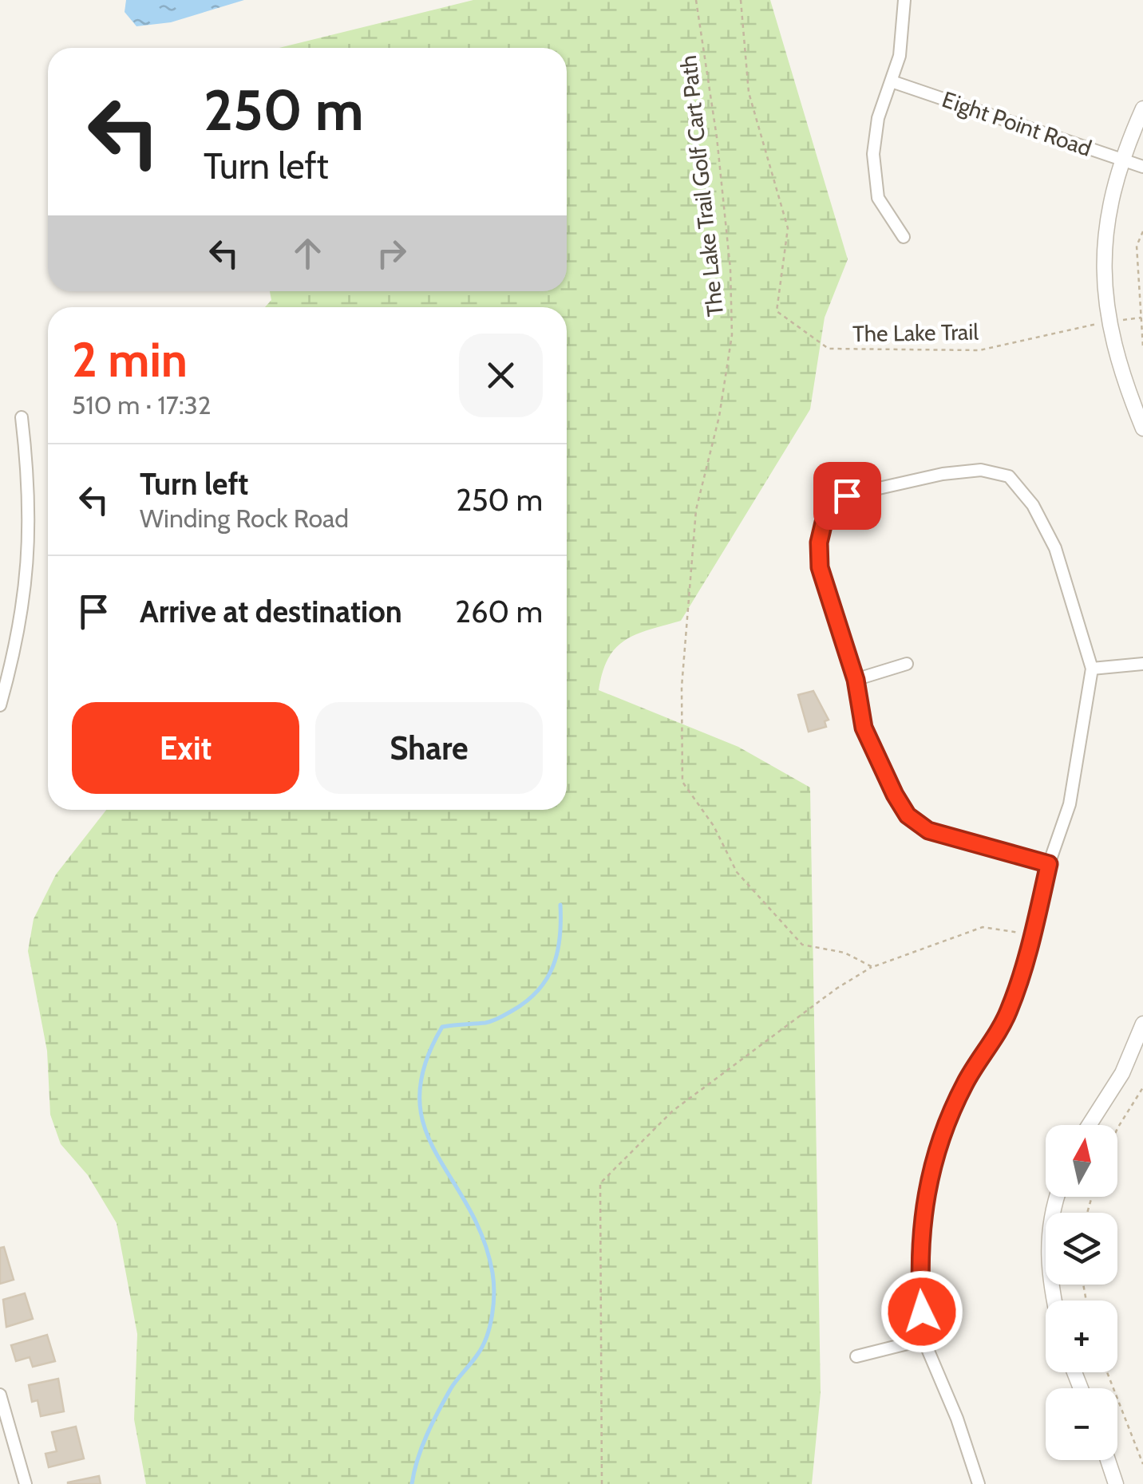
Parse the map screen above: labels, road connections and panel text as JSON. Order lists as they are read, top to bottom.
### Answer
{
  "streets": {
    "street": ["Eight Point Road"],
    "path": ["The Lake Trail Golf Cart Path", "The Lake Trail"]
  },
  "north": "top",
  "page": {
    "turn": ["250 m", "Turn left"],
    "heading": ["2 min", "510 m · 17:32"],
    "list": [
      {
        "name": "Turn left",
        "note": "Winding Rock Road",
        "value": "250 m"
      },
      {
        "name": "Arrive at destination",
        "value": "260 m"
      }
    ],
    "buttons": ["Exit", "Share"],
    "map_buttons": ["+", "−"]
  }
}
